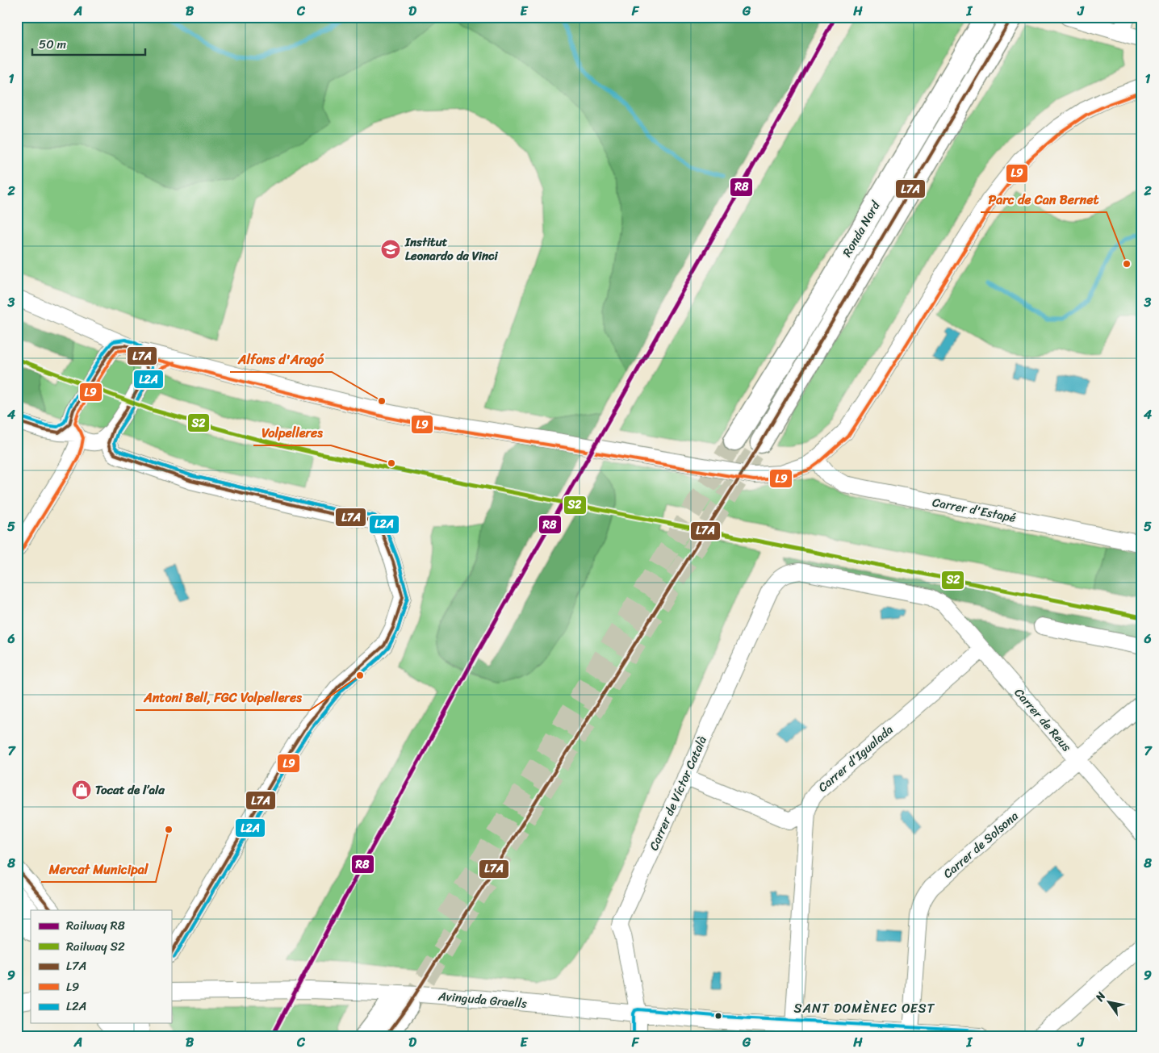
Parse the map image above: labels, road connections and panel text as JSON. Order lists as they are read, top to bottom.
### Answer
{
  "streets": {
    "main road": ["Ronda Nord"],
    "street": [
      "Carrer d'Estapé",
      "Carrer de Reus",
      "Carrer d'Igualada",
      "Carrer de Víctor Català",
      "Carrer de Solsona",
      "Avinguda Graells"
    ]
  },
  "crossings": [
    ["Carrer de Reus", "Carrer d'Igualada"],
    ["Carrer de Reus", "Carrer de Víctor Català"],
    ["Carrer de Reus", "Carrer de Solsona"],
    ["Carrer d'Igualada", "Avinguda Graells"],
    ["Carrer de Víctor Català", "Avinguda Graells"],
    ["Carrer de Solsona", "Avinguda Graells"]
  ],
  "districts": ["SANT DOMÈNEC OEST"],
  "places": {
    "school or university": ["Institut Leonardo da Vinci"],
    "other": [
      "Parc de Can Bernet",
      "Alfons d'Aragó",
      "Volpelleres",
      "Antoni Bell, FGC Volpelleres",
      "Mercat Municipal"
    ],
    "shop": ["Tocat de l’ala"]
  },
  "lines": [
    "rail line R8",
    "transit line L7A",
    "transit line L9",
    "transit line L2A",
    "rail line S2"
  ],
  "legend": [
    "Railway R8",
    "Railway S2",
    "L7A",
    "L9",
    "L2A"
  ],
  "scale_bar": "50 m",
  "north": "top left",
  "grid": {
    "columns": [
      "A",
      "B",
      "C",
      "D",
      "E",
      "F",
      "G",
      "H",
      "I",
      "J"
    ],
    "rows": [
      "1",
      "2",
      "3",
      "4",
      "5",
      "6",
      "7",
      "8",
      "9"
    ]
  }
}
